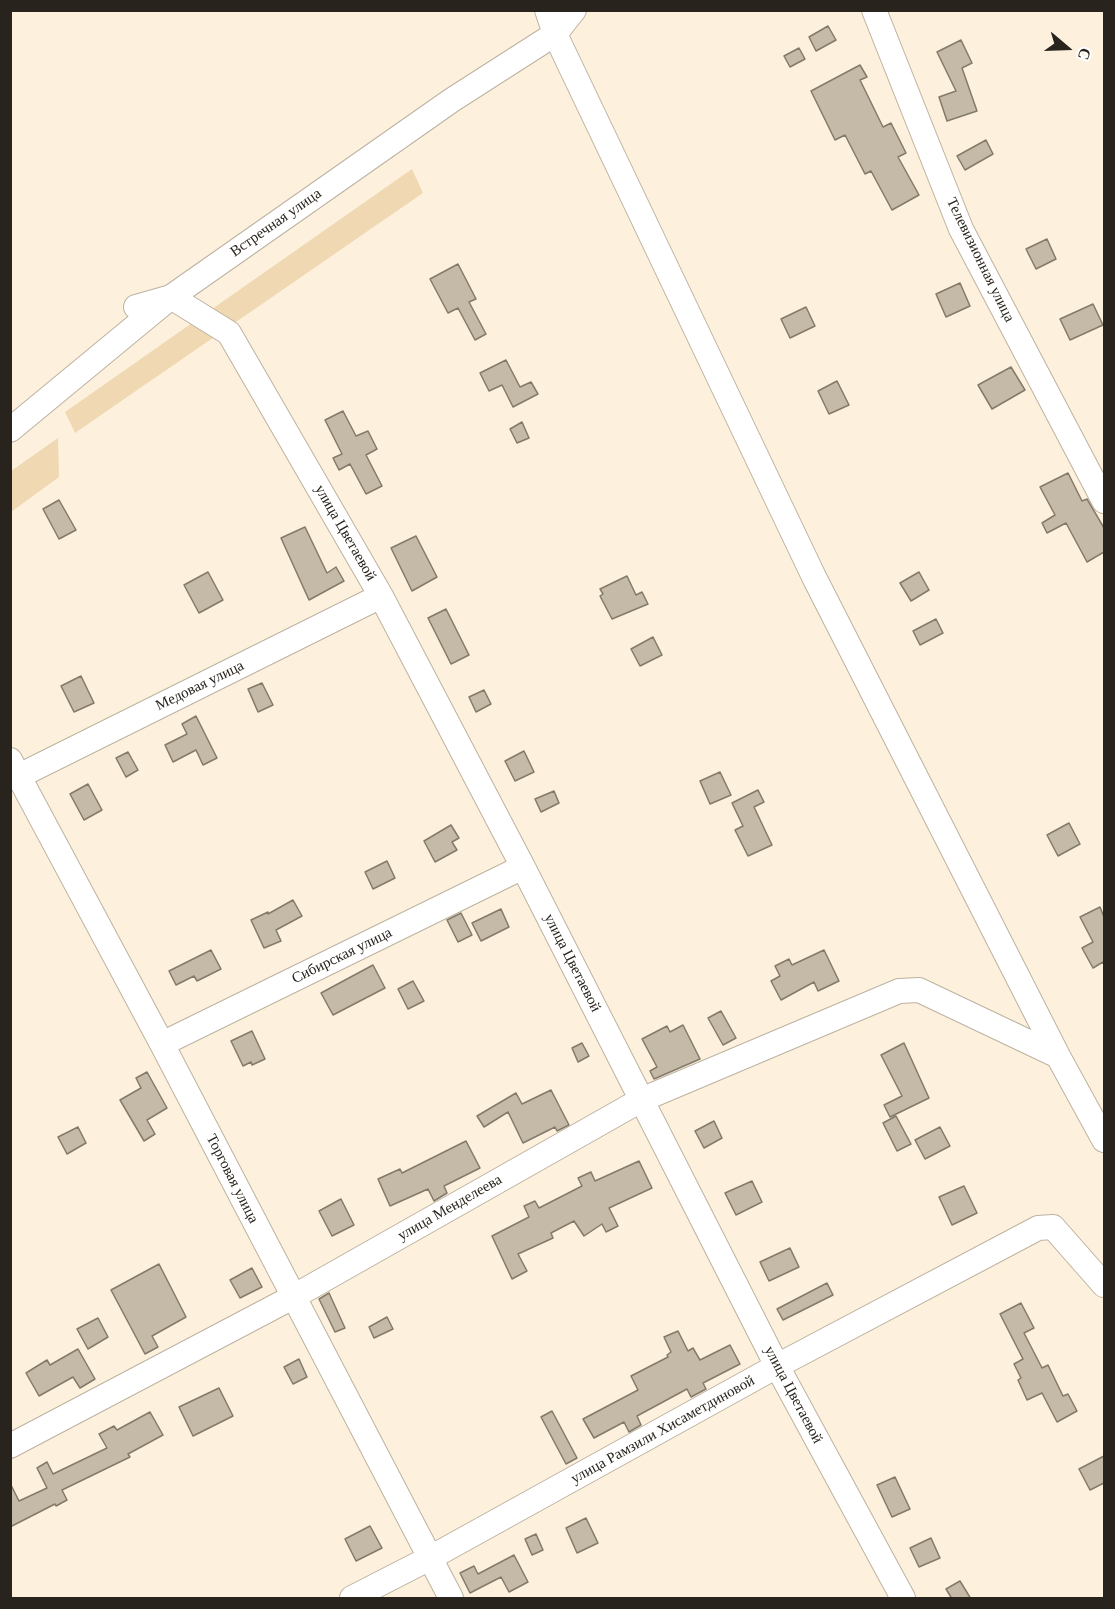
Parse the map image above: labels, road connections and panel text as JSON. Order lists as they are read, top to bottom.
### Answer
{
  "streets": {
    "street": [
      "Встречная улица",
      "Телевизионная улица",
      "улица Цветаевой",
      "Медовая улица",
      "Сибирская улица",
      "Торговая улица",
      "улица Менделеева",
      "улица Рамзили Хисаметдиновой"
    ]
  },
  "crossings": [
    ["Встречная улица", "улица Цветаевой"],
    ["улица Цветаевой", "Медовая улица"],
    ["улица Цветаевой", "Сибирская улица"],
    ["улица Цветаевой", "улица Менделеева"],
    ["улица Цветаевой", "улица Рамзили Хисаметдиновой"],
    ["Медовая улица", "Торговая улица"],
    ["Сибирская улица", "Торговая улица"],
    ["Торговая улица", "улица Менделеева"],
    ["Торговая улица", "улица Рамзили Хисаметдиновой"]
  ],
  "north": "right"
}
